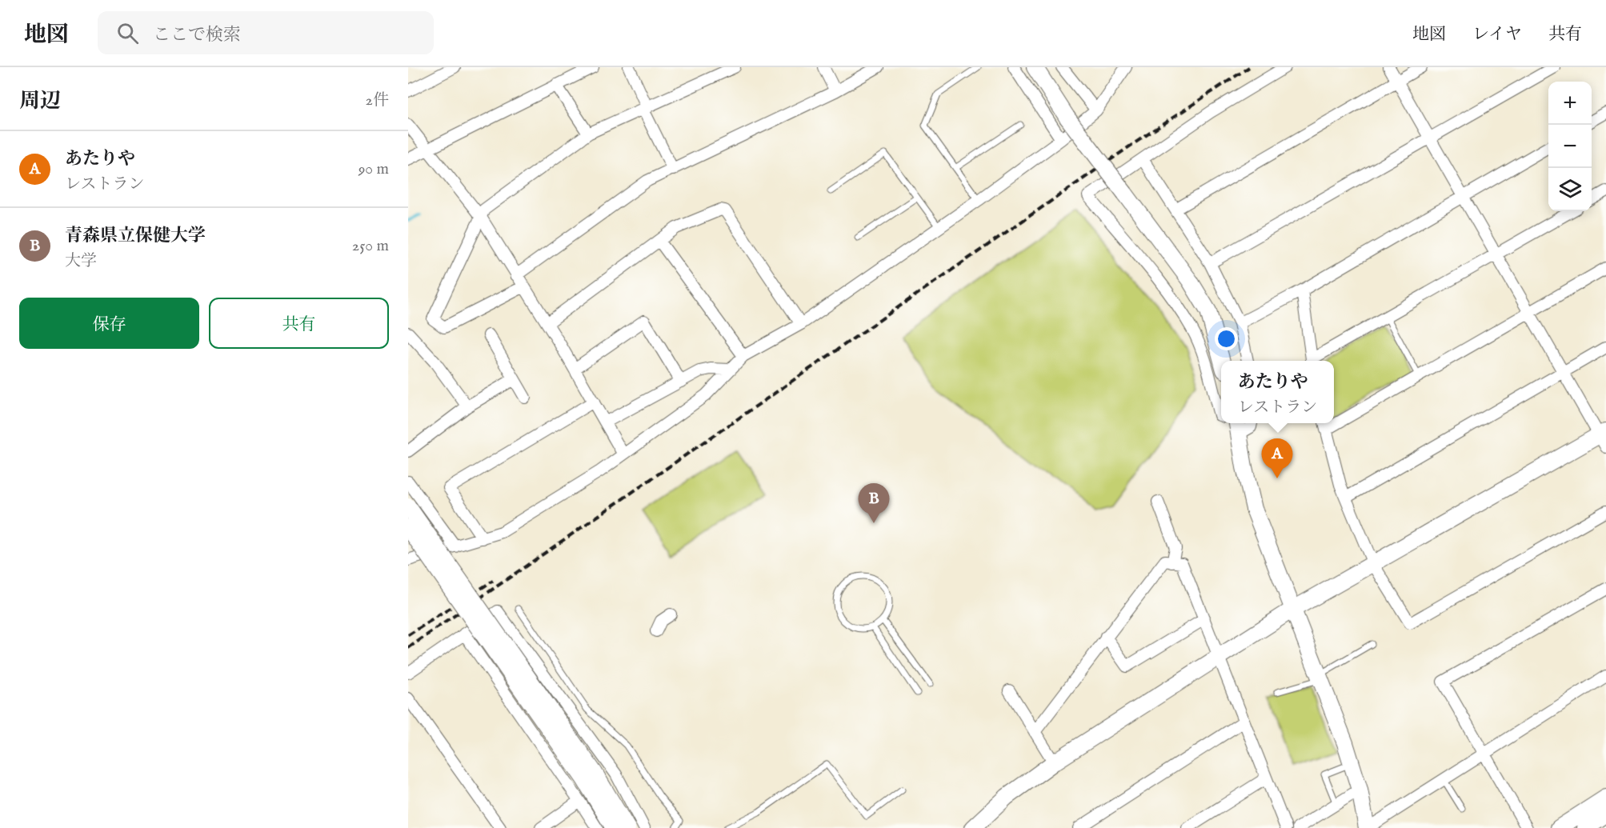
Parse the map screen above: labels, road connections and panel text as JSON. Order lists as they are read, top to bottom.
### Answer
{
  "page": {
    "header": "地図",
    "search": "ここで検索",
    "nav": ["地図", "レイヤ", "共有"],
    "heading": ["周辺", "2件"],
    "map_buttons": ["+", "−"],
    "list": [
      {
        "mark": "A",
        "name": "あたりや",
        "note": "レストラン",
        "value": "90 m"
      },
      {
        "mark": "B",
        "name": "青森県立保健大学",
        "note": "大学",
        "value": "250 m"
      }
    ],
    "buttons": ["保存", "共有"],
    "popup": ["あたりや", "レストラン"],
    "pins": ["A", "B"]
  }
}
